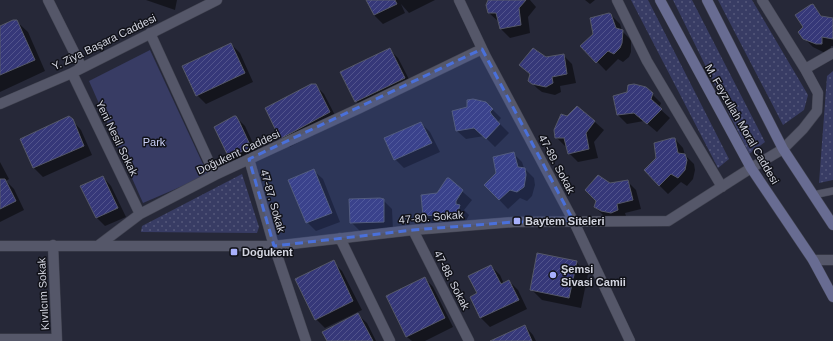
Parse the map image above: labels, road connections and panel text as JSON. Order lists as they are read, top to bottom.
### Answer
{
  "streets": {
    "main road": ["M. Feyzullah Moral Caddesi"],
    "street": [
      "Y. Ziya Başara Caddesi",
      "Yeni Nesil Sokak",
      "Doğukent Caddesi",
      "47-89. Sokak",
      "47-87. Sokak",
      "47-80. Sokak",
      "47-88. Sokak",
      "Kıvılcım Sokak"
    ]
  },
  "crossings": [
    ["Y. Ziya Başara Caddesi", "Yeni Nesil Sokak"],
    ["M. Feyzullah Moral Caddesi", "47-80. Sokak"],
    ["Yeni Nesil Sokak", "Doğukent Caddesi"],
    ["Doğukent Caddesi", "47-89. Sokak"],
    ["Doğukent Caddesi", "47-87. Sokak"],
    ["Doğukent Caddesi", "47-80. Sokak"],
    ["47-89. Sokak", "47-80. Sokak"],
    ["47-87. Sokak", "47-80. Sokak"],
    ["47-80. Sokak", "47-88. Sokak"]
  ],
  "parks": ["Park"],
  "places": {
    "transit": ["Baytem Siteleri", "Doğukent"],
    "other": ["Şemsi Sivasi Camii"]
  }
}
